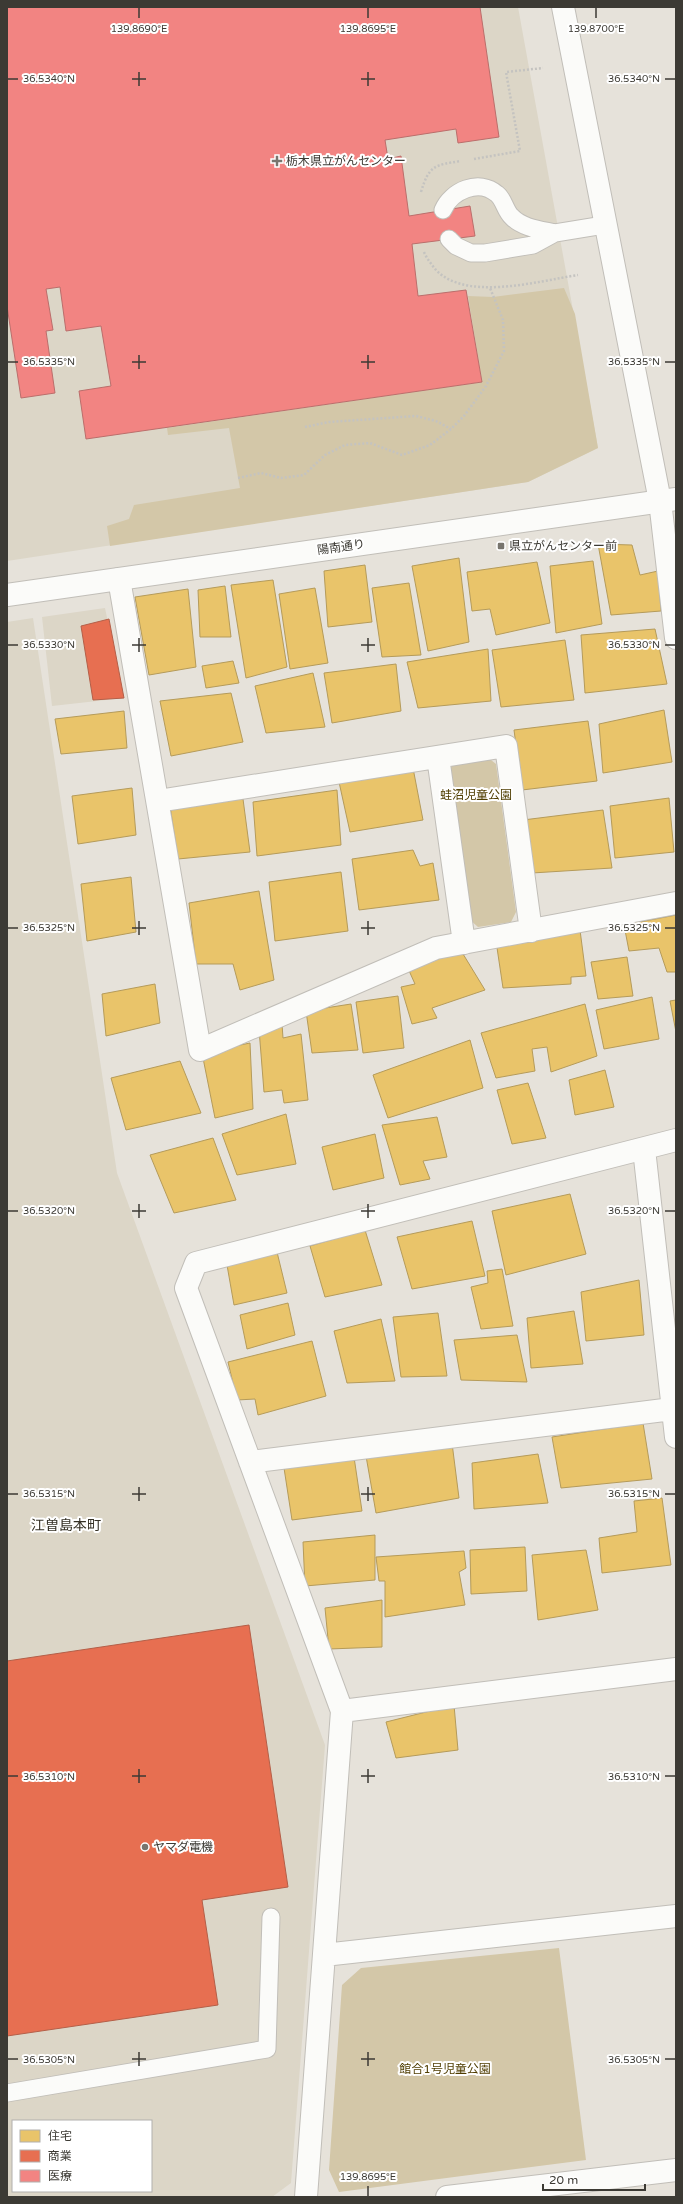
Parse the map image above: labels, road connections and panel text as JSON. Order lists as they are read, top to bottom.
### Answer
{
  "streets": {
    "street": ["陽南通り"]
  },
  "districts": ["江曽島本町"],
  "parks": ["蛙沼児童公園", "館合1号児童公園"],
  "places": {
    "health": ["栃木県立がんセンター"],
    "transit": ["県立がんセンター前"],
    "other": ["ヤマダ電機"]
  },
  "legend": ["住宅", "商業", "医療"],
  "scale_bar": "20 m",
  "coordinates": [
    "139.8690°E",
    "139.8695°E",
    "139.8700°E",
    "36.5340°N",
    "36.5335°N",
    "36.5330°N",
    "36.5325°N",
    "36.5320°N",
    "36.5315°N",
    "36.5310°N",
    "36.5305°N"
  ]
}
